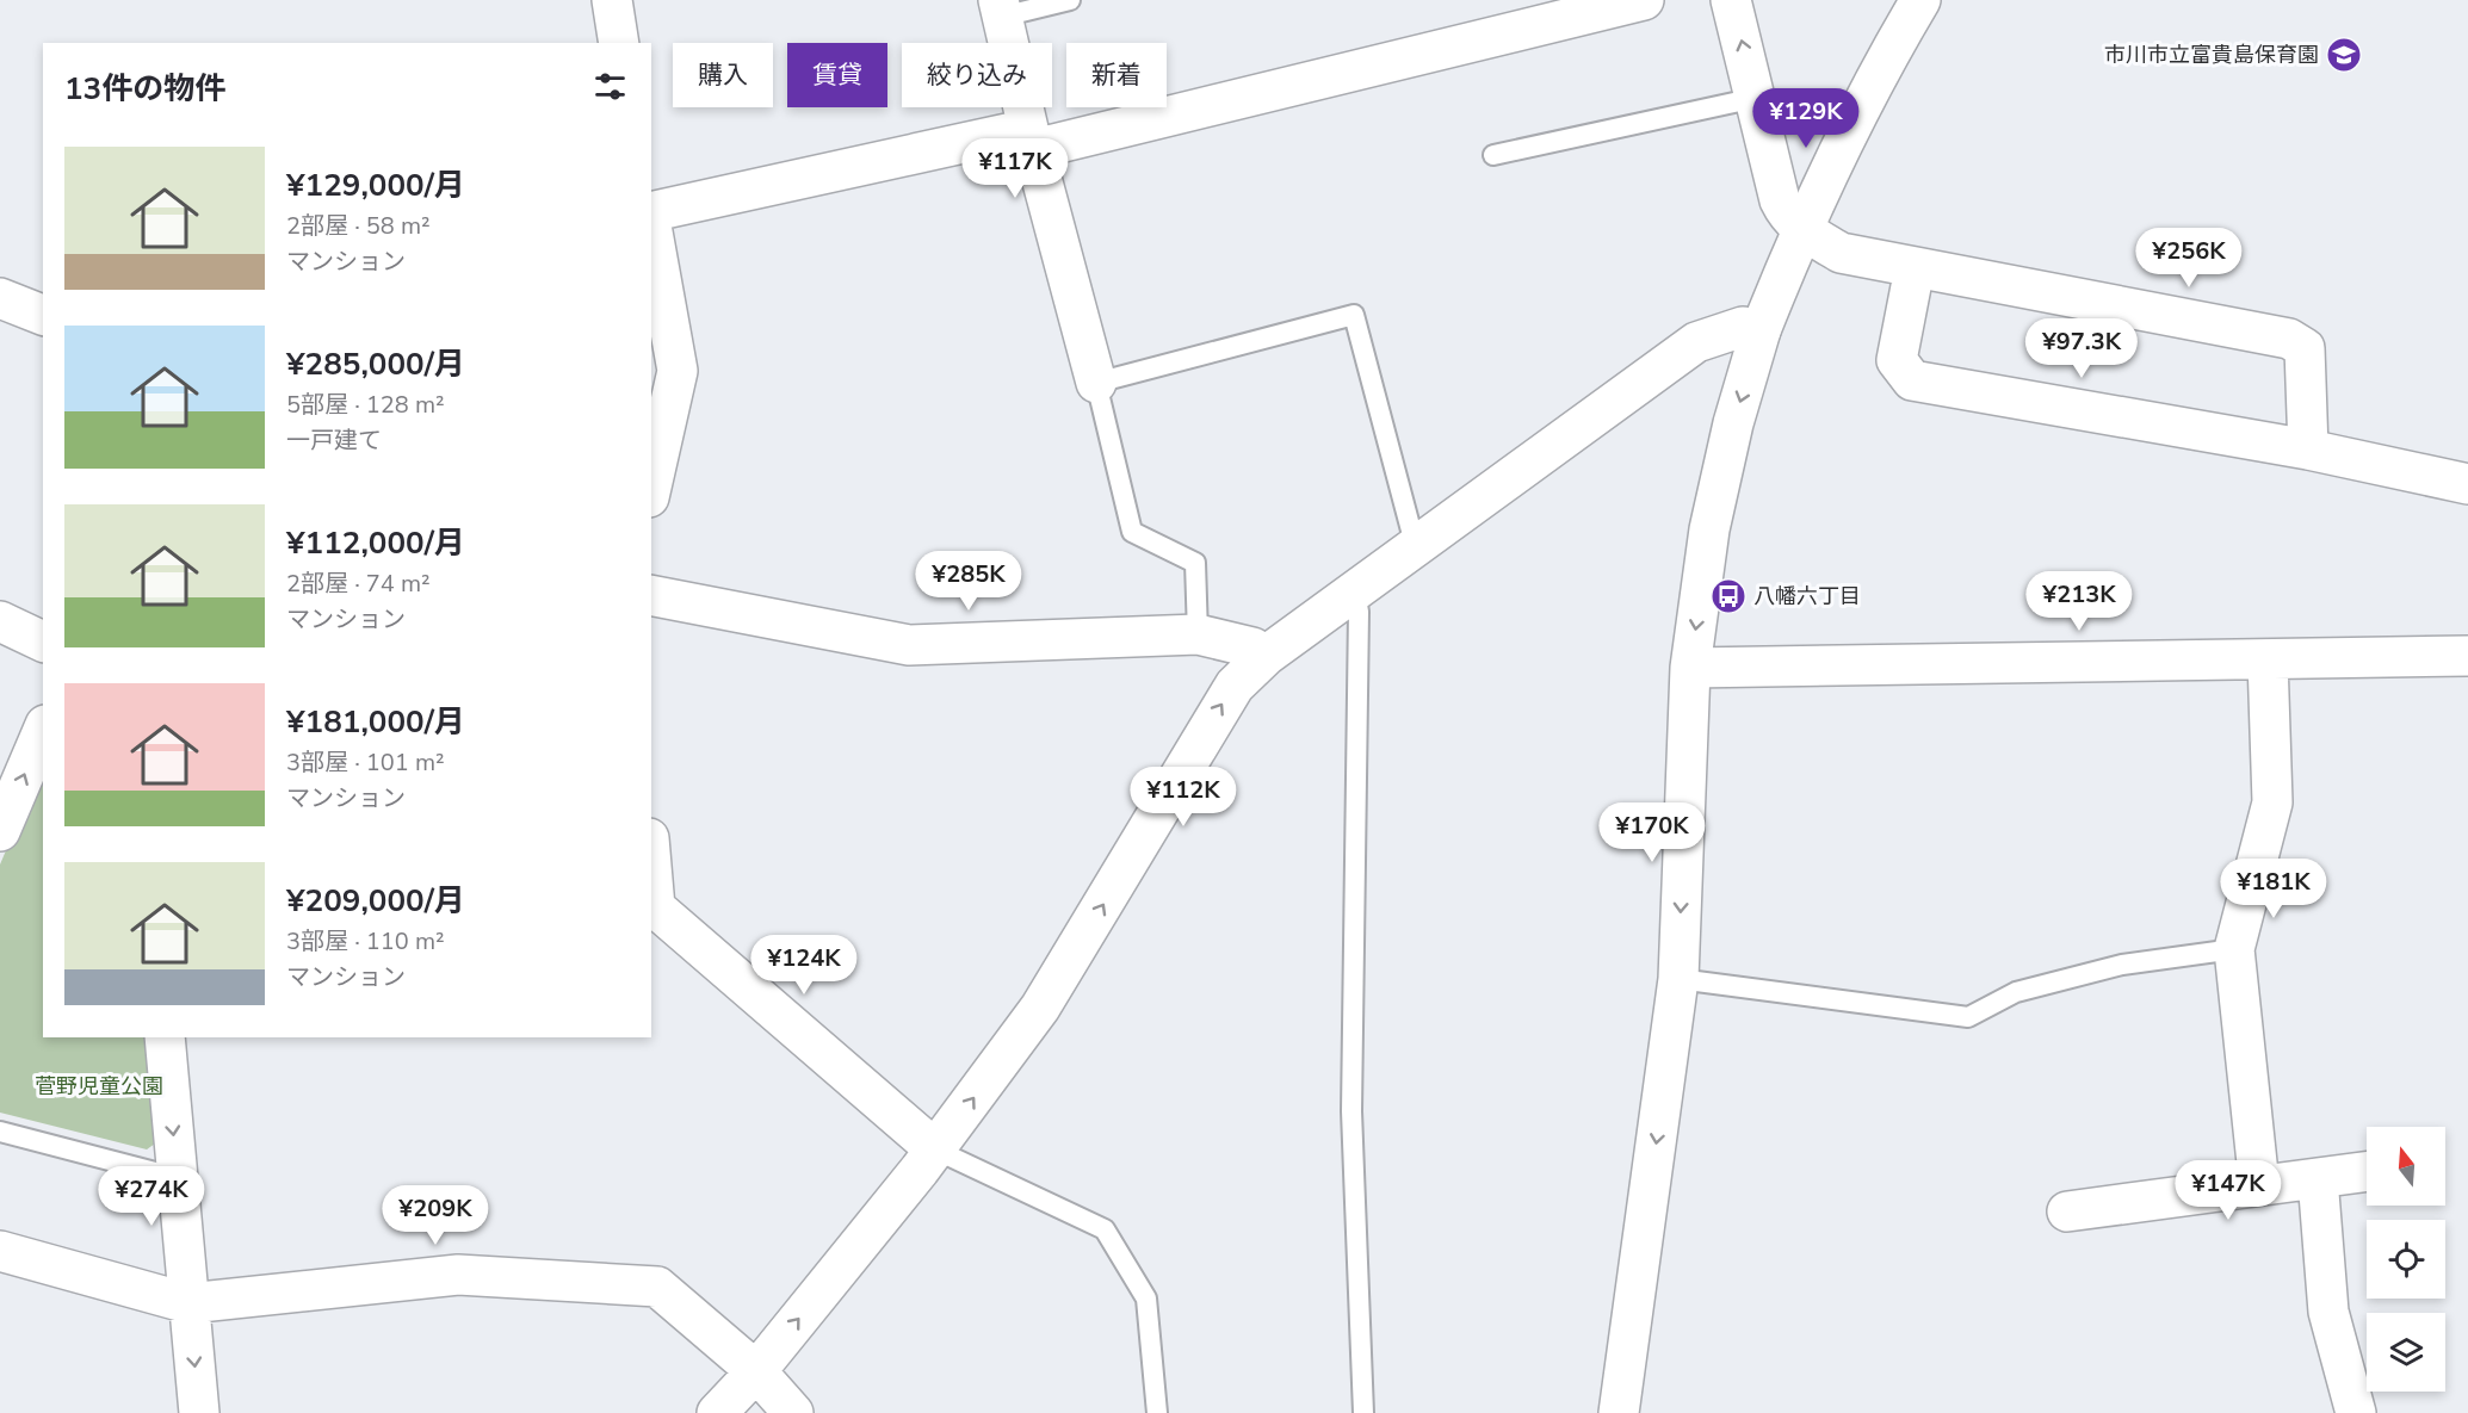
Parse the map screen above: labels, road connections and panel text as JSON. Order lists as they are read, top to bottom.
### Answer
{
  "parks": ["菅野児童公園"],
  "places": {
    "school or university": ["市川市立富貴島保育園"],
    "bus stop": ["八幡六丁目"]
  },
  "north": "top",
  "page": {
    "chip": [
      "購入",
      "賃貸",
      "絞り込み",
      "新着"
    ],
    "heading": "13件の物件",
    "price": [
      "¥129K",
      "¥117K",
      "¥256K",
      "¥97.3K",
      "¥285K",
      "¥213K",
      "¥112K",
      "¥170K",
      "¥181K",
      "¥124K",
      "¥147K",
      "¥274K",
      "¥209K"
    ],
    "list": [
      {
        "name": "¥129,000/月",
        "note": "2部屋 · 58 m² · マンション"
      },
      {
        "name": "¥285,000/月",
        "note": "5部屋 · 128 m² · 一戸建て"
      },
      {
        "name": "¥112,000/月",
        "note": "2部屋 · 74 m² · マンション"
      },
      {
        "name": "¥181,000/月",
        "note": "3部屋 · 101 m² · マンション"
      },
      {
        "name": "¥209,000/月",
        "note": "3部屋 · 110 m² · マンション"
      }
    ]
  }
}
